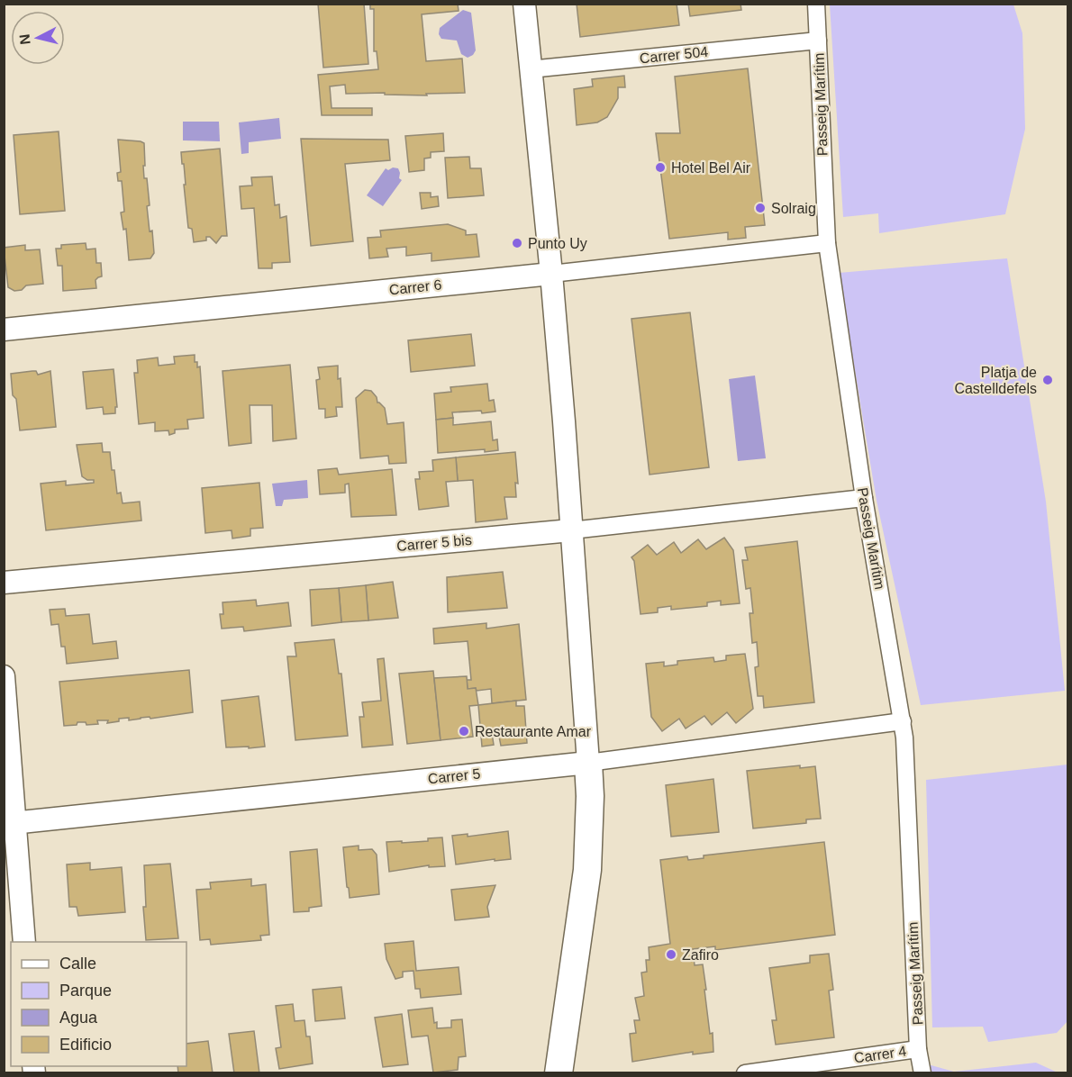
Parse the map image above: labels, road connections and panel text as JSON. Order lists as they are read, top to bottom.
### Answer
{
  "streets": {
    "street": [
      "Carrer 504",
      "Passeig Marítim",
      "Carrer 6",
      "Carrer 5 bis",
      "Carrer 5",
      "Carrer 4"
    ]
  },
  "crossings": [
    ["Carrer 504", "Passeig Marítim"],
    ["Passeig Marítim", "Carrer 6"],
    ["Passeig Marítim", "Carrer 5 bis"],
    ["Passeig Marítim", "Carrer 5"],
    ["Passeig Marítim", "Carrer 4"]
  ],
  "places": [
    "Hotel Bel Air",
    "Solraig",
    "Punto Uy",
    "Platja de Castelldefels",
    "Restaurante Amar",
    "Zafiro"
  ],
  "legend": [
    "Calle",
    "Parque",
    "Agua",
    "Edificio"
  ],
  "north": "left"
}
